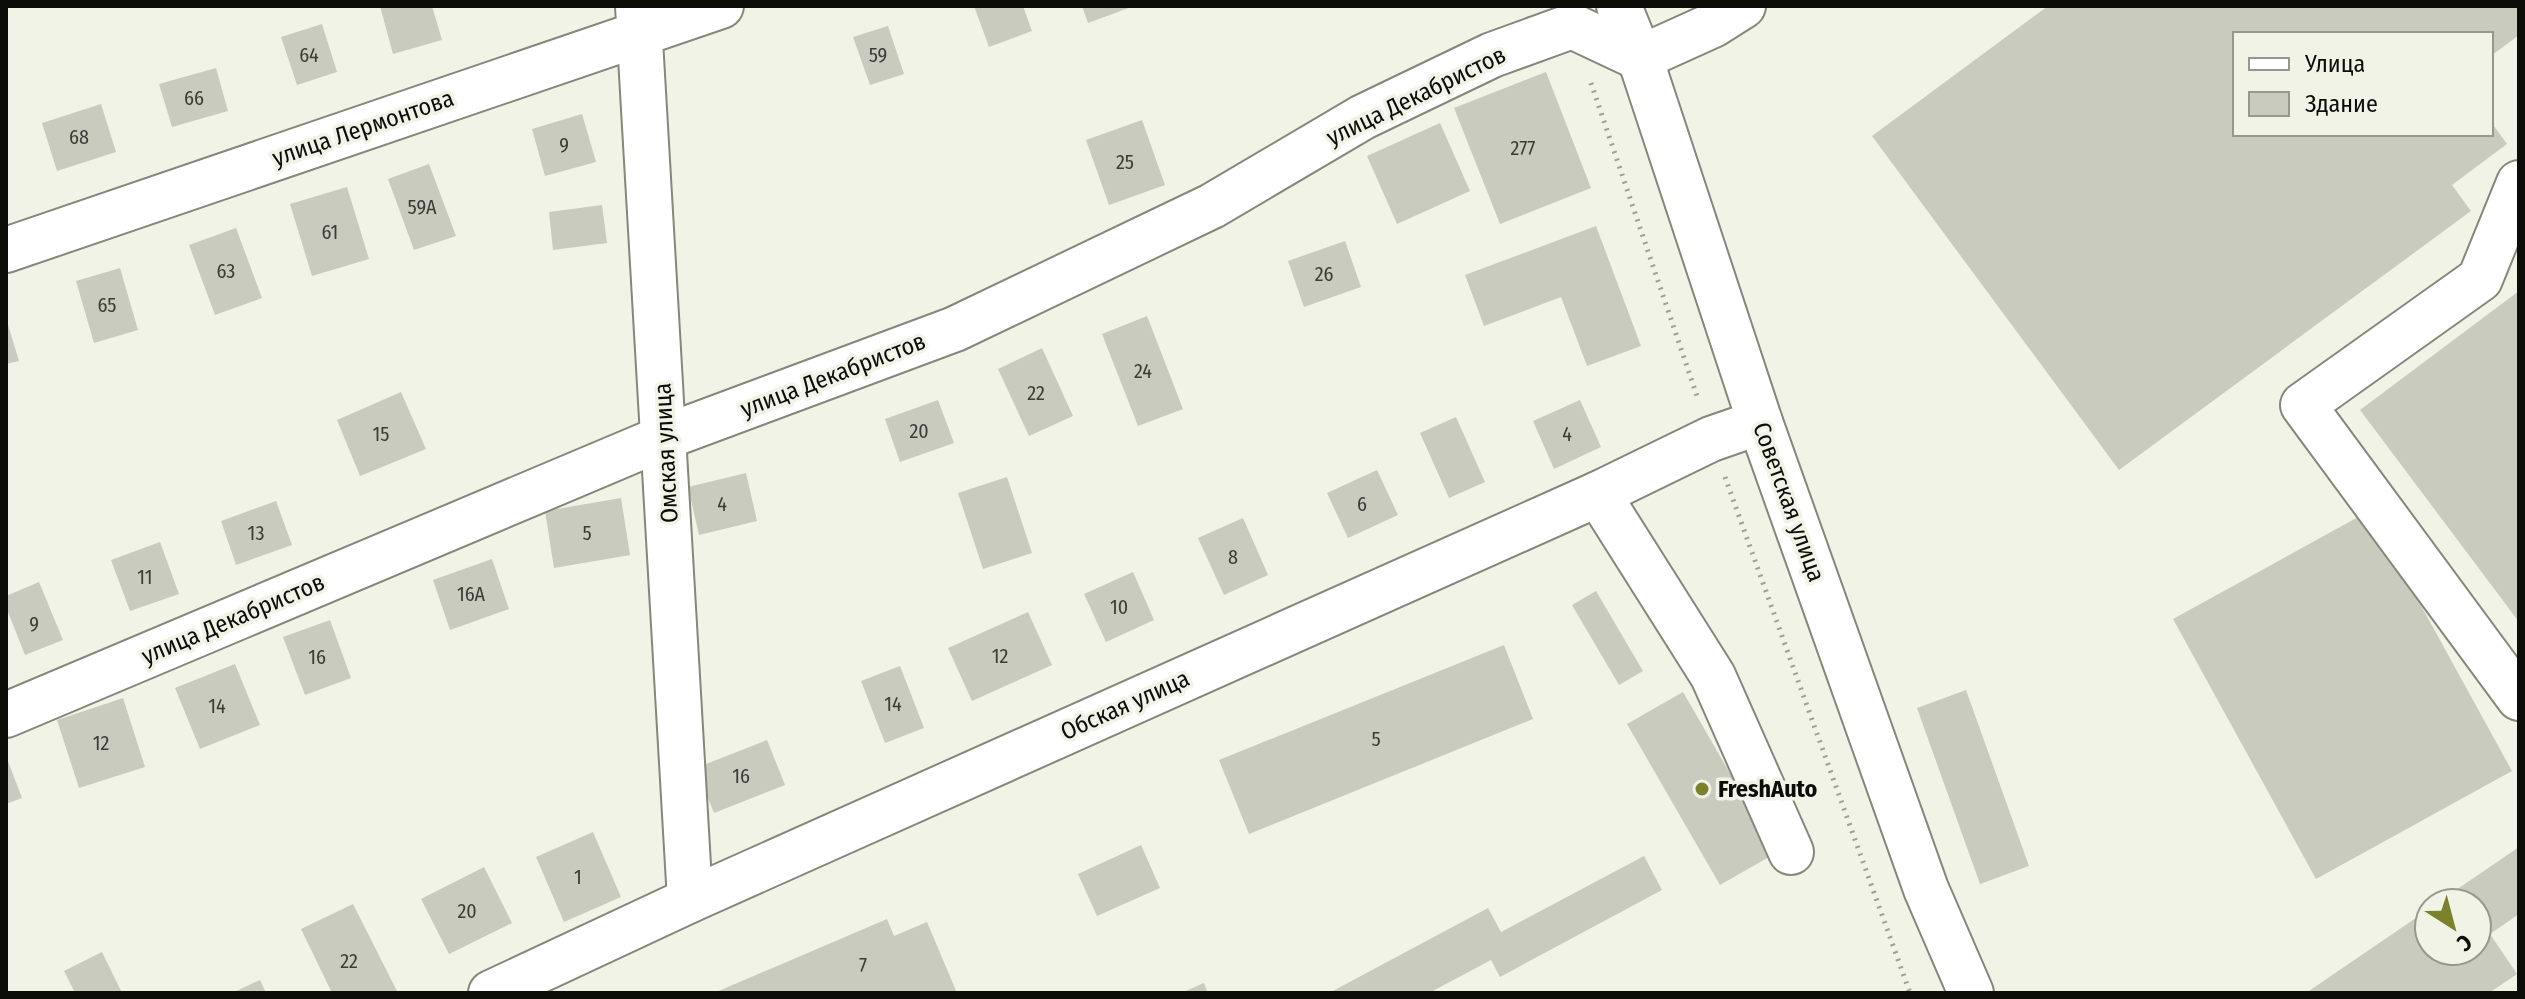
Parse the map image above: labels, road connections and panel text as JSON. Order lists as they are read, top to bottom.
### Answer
{
  "streets": {
    "street": [
      "улица Декабристов",
      "улица Лермонтова",
      "Омская улица",
      "Советская улица",
      "Обская улица"
    ]
  },
  "crossings": [
    ["улица Декабристов", "Омская улица"],
    ["улица Лермонтова", "Омская улица"],
    ["Омская улица", "Обская улица"],
    ["Советская улица", "Обская улица"]
  ],
  "places": ["FreshAuto"],
  "house_numbers": [
    "64",
    "59",
    "66",
    "68",
    "9",
    "277",
    "25",
    "59А",
    "61",
    "63",
    "26",
    "65",
    "24",
    "22",
    "20",
    "15",
    "4",
    "4",
    "6",
    "13",
    "5",
    "8",
    "11",
    "16А",
    "10",
    "9",
    "12",
    "16",
    "14",
    "14",
    "5",
    "12",
    "16",
    "1",
    "20",
    "22",
    "7"
  ],
  "legend": ["Улица", "Здание"],
  "north": "bottom right"
}
